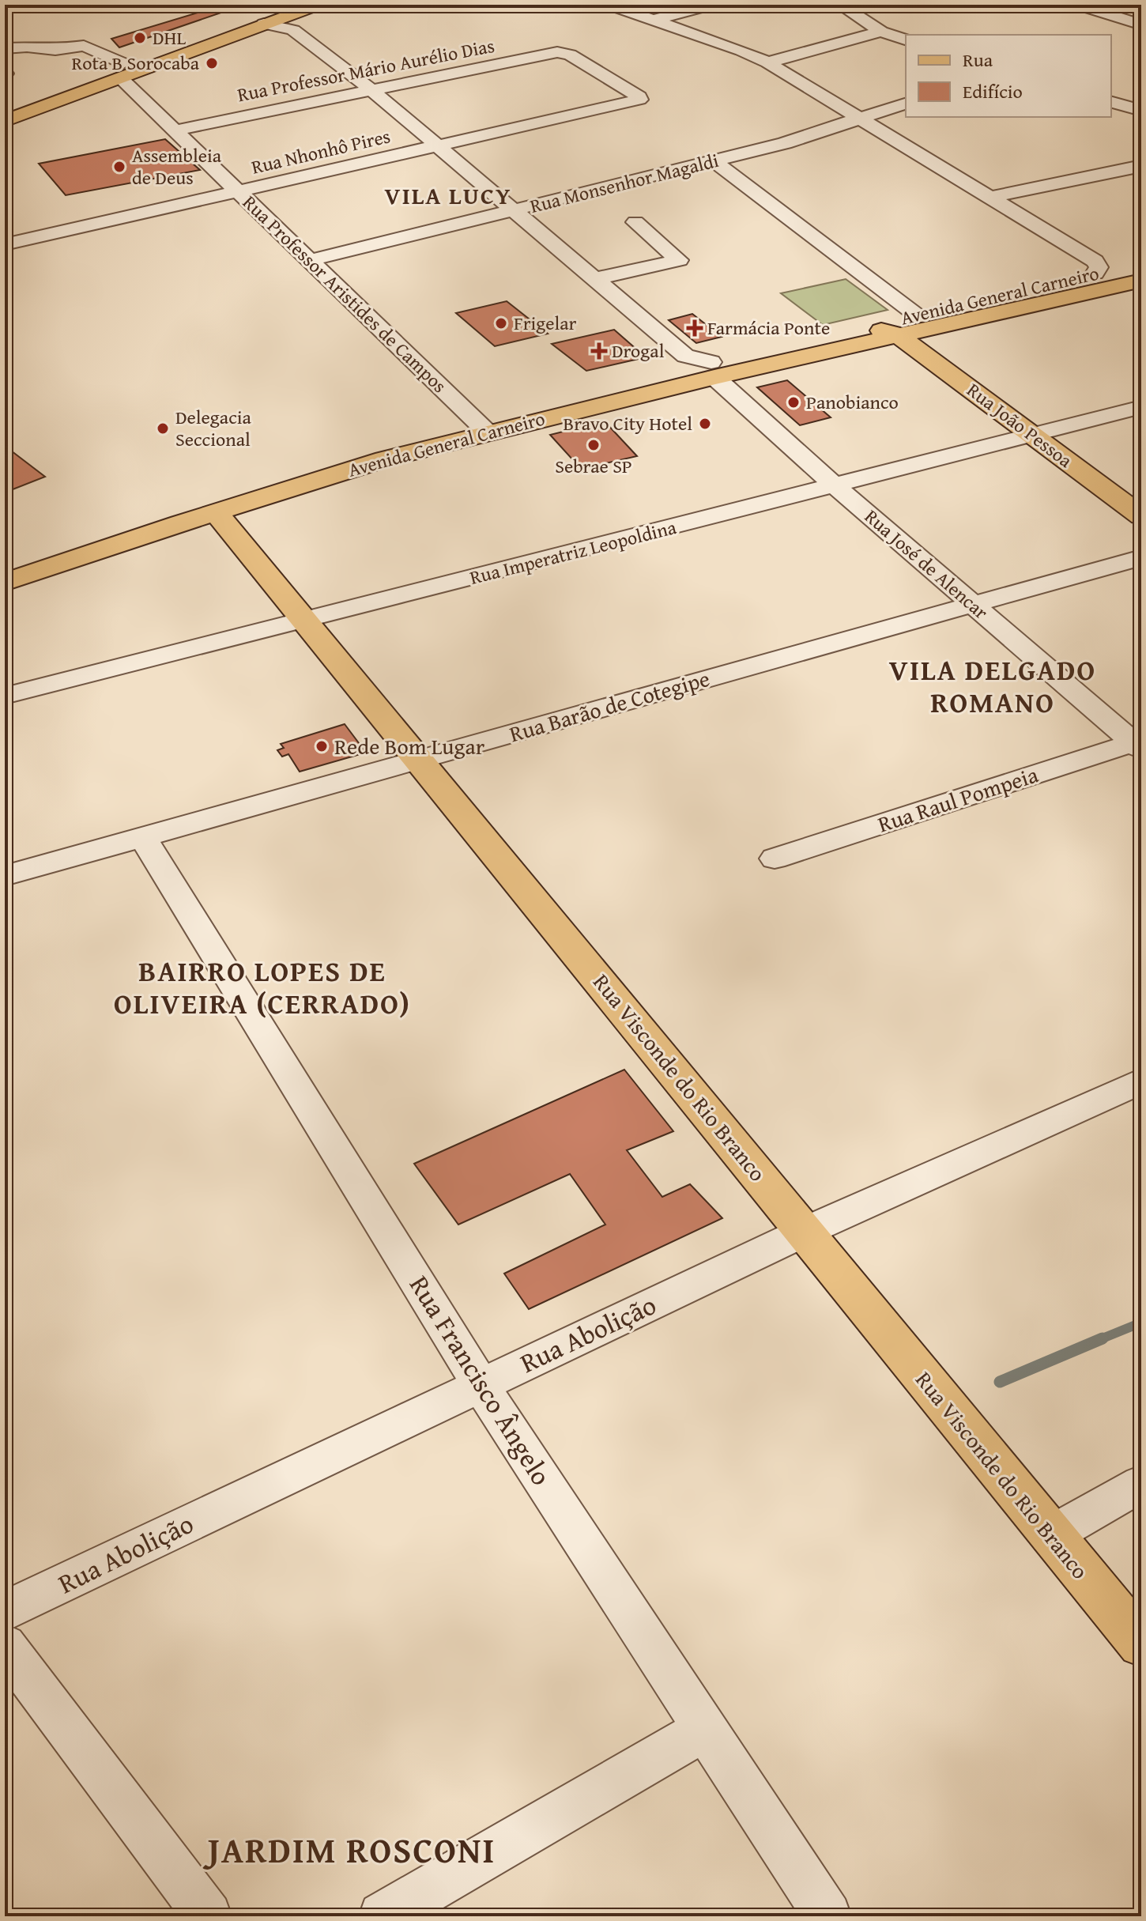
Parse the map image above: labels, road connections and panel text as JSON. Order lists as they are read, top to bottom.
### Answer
{
  "streets": {
    "main road": ["Avenida General Carneiro", "Rua João Pessoa", "Rua Visconde do Rio Branco"],
    "street": [
      "Rua Professor Mário Aurélio Dias",
      "Rua Nhonhô Pires",
      "Rua Monsenhor Magaldi",
      "Rua Professor Aristides de Campos",
      "Rua Imperatriz Leopoldina",
      "Rua José de Alencar",
      "Rua Barão de Cotegipe",
      "Rua Raul Pompeia",
      "Rua Abolição",
      "Rua Francisco Ângelo"
    ]
  },
  "crossings": [
    ["Rua Professor Mário Aurélio Dias", "Rua Nhonhô Pires"],
    ["Rua Professor Mário Aurélio Dias", "Rua Professor Aristides de Campos"],
    ["Rua Nhonhô Pires", "Rua Professor Aristides de Campos"],
    ["Rua Monsenhor Magaldi", "Rua Professor Aristides de Campos"],
    ["Rua Professor Aristides de Campos", "Avenida General Carneiro"],
    ["Avenida General Carneiro", "Rua João Pessoa"],
    ["Avenida General Carneiro", "Rua José de Alencar"],
    ["Avenida General Carneiro", "Rua Visconde do Rio Branco"],
    ["Rua João Pessoa", "Rua Imperatriz Leopoldina"],
    ["Rua Imperatriz Leopoldina", "Rua José de Alencar"],
    ["Rua Imperatriz Leopoldina", "Rua Visconde do Rio Branco"],
    ["Rua José de Alencar", "Rua Barão de Cotegipe"],
    ["Rua José de Alencar", "Rua Raul Pompeia"],
    ["Rua Barão de Cotegipe", "Rua Visconde do Rio Branco"],
    ["Rua Barão de Cotegipe", "Rua Francisco Ângelo"],
    ["Rua Visconde do Rio Branco", "Rua Abolição"],
    ["Rua Abolição", "Rua Francisco Ângelo"]
  ],
  "districts": [
    "VILA LUCY",
    "VILA DELGADO ROMANO",
    "BAIRRO LOPES DE OLIVEIRA (CERRADO)",
    "JARDIM ROSCONI"
  ],
  "places": {
    "other": [
      "DHL",
      "Rota B Sorocaba",
      "Assembleia de Deus",
      "Frigelar",
      "Panobianco",
      "Bravo City Hotel",
      "Delegacia Seccional",
      "Sebrae SP",
      "Rede Bom Lugar"
    ],
    "health": ["Farmácia Ponte", "Drogal"]
  },
  "legend": ["Rua", "Edifício"]
}
